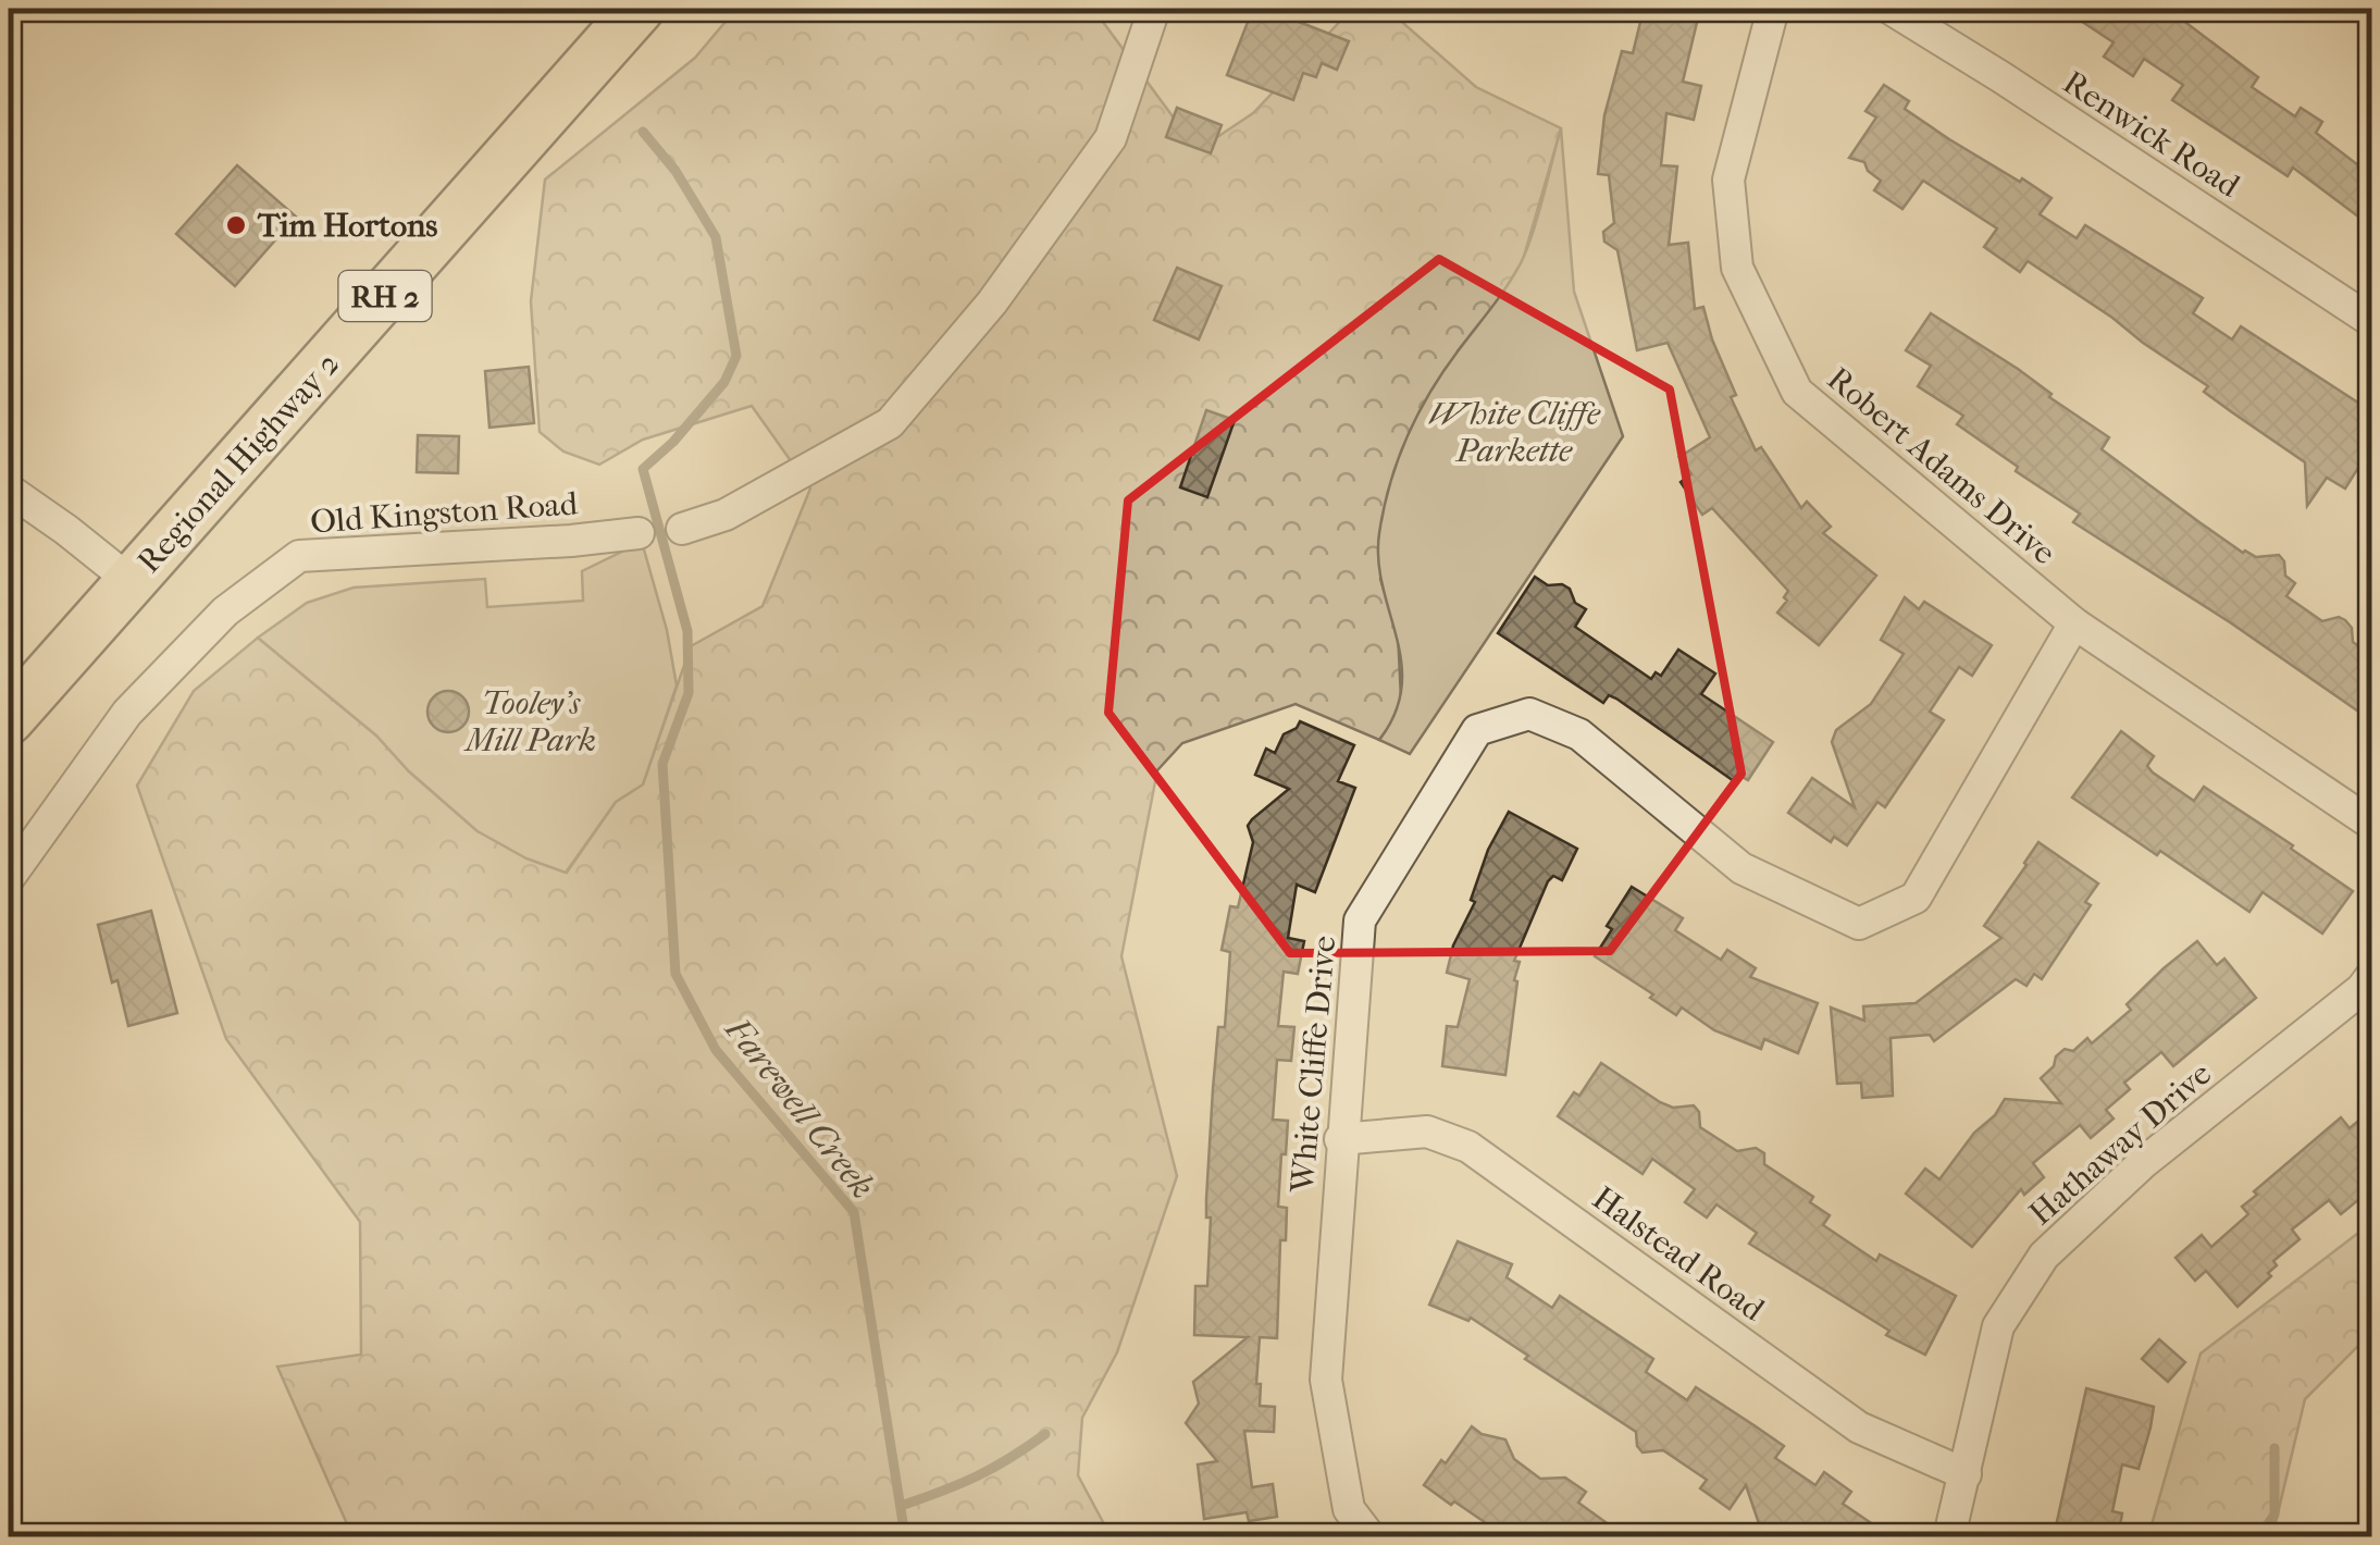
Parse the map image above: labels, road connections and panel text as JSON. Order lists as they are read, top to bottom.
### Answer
{
  "streets": {
    "main road": ["RH 2", "Regional Highway 2"],
    "street": [
      "Renwick Road",
      "Robert Adams Drive",
      "Old Kingston Road",
      "White Cliffe Drive",
      "Hathaway Drive",
      "Halstead Road"
    ]
  },
  "crossings": [
    ["Robert Adams Drive", "White Cliffe Drive"],
    ["White Cliffe Drive", "Halstead Road"],
    ["Hathaway Drive", "Halstead Road"]
  ],
  "water": ["Farewell Creek"],
  "parks": ["White Cliffe Parkette", "Tooley's Mill Park"],
  "places": ["Tim Hortons"]
}
